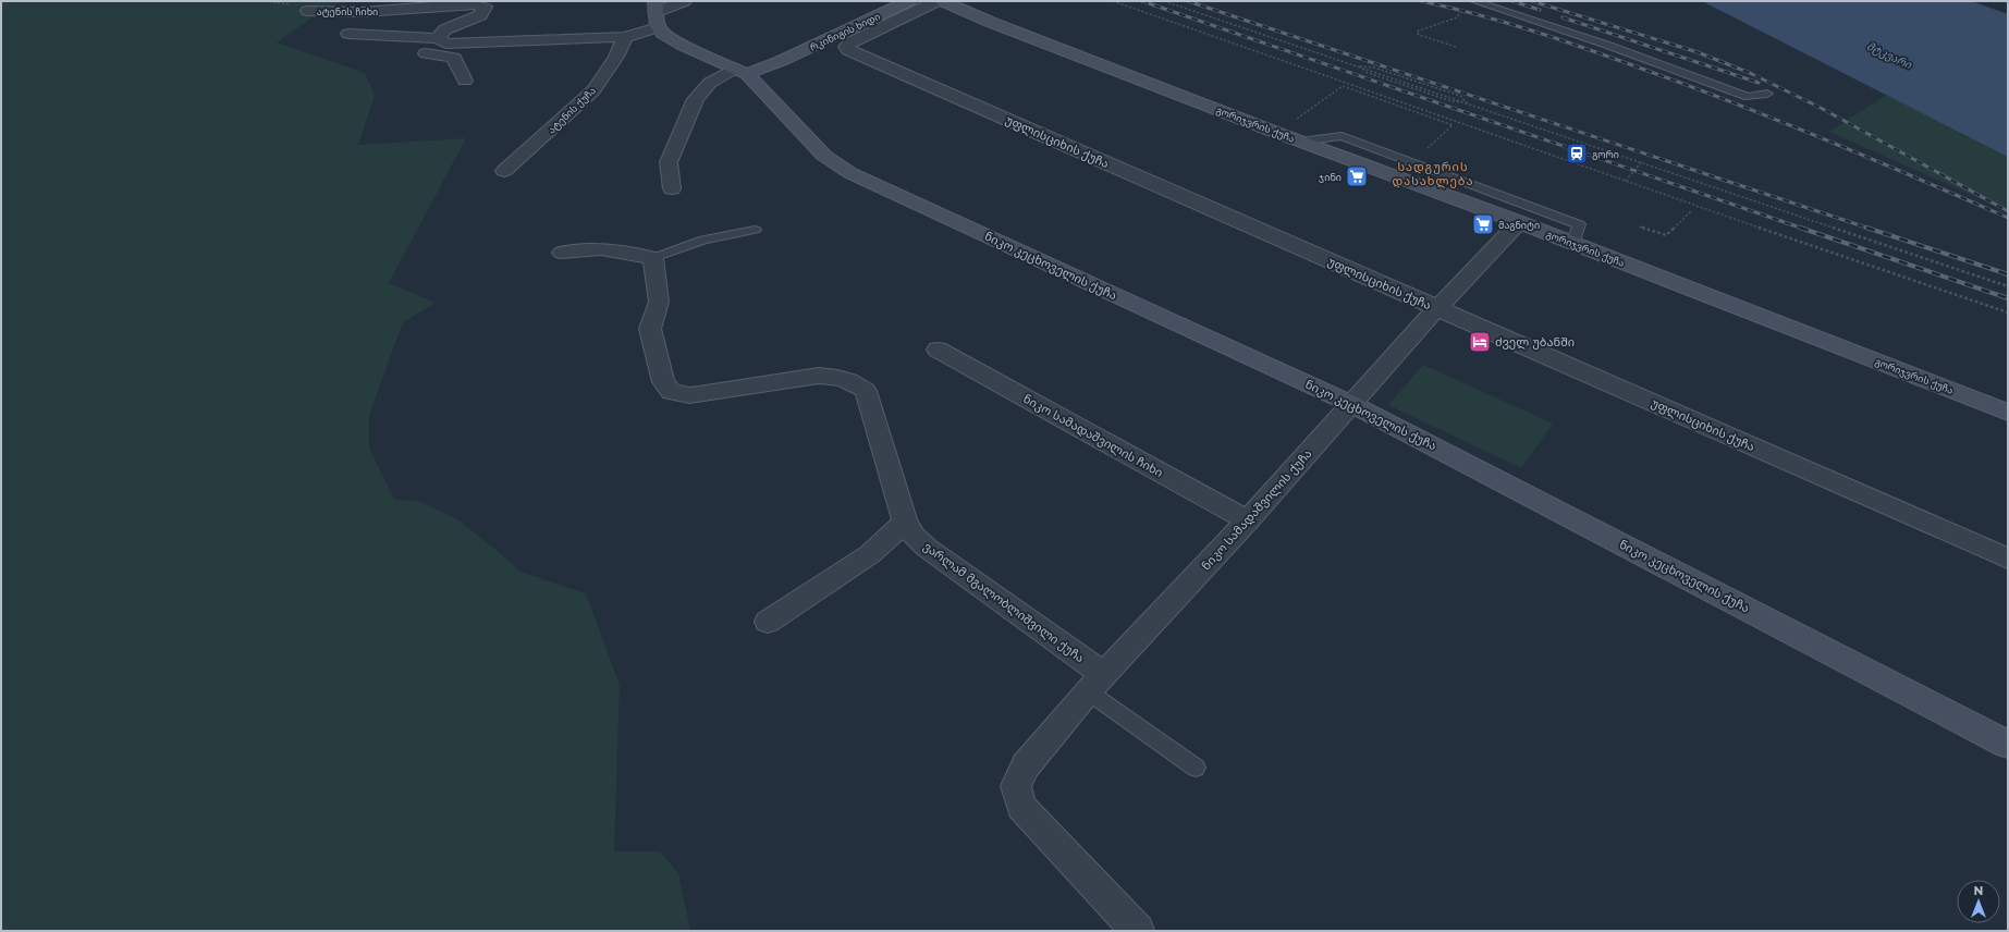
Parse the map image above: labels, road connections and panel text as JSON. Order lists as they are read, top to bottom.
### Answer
{
  "streets": {
    "main road": ["რკინიგის ხიდი", "გორიჯვრის ქუჩა", "ნიკო კეცხოველის ქუჩა"],
    "street": [
      "ატენის ჩიხი",
      "ატენის ქუჩა",
      "უფლისციხის ქუჩა",
      "ნიკო სამადაშვილის ჩიხი",
      "ნიკო სამადაშვილის ქუჩა",
      "ვარლამ მგალობლიშვილი ქუჩა"
    ]
  },
  "crossings": [
    ["ატენის ჩიხი", "ატენის ქუჩა"],
    ["ატენის ჩიხი", "ნიკო კეცხოველის ქუჩა"],
    ["რკინიგის ხიდი", "ნიკო კეცხოველის ქუჩა"],
    ["გორიჯვრის ქუჩა", "ნიკო სამადაშვილის ქუჩა"],
    ["უფლისციხის ქუჩა", "ნიკო სამადაშვილის ქუჩა"],
    ["ნიკო კეცხოველის ქუჩა", "ნიკო სამადაშვილის ქუჩა"],
    ["ნიკო სამადაშვილის ჩიხი", "ნიკო სამადაშვილის ქუჩა"],
    ["ნიკო სამადაშვილის ქუჩა", "ვარლამ მგალობლიშვილი ქუჩა"]
  ],
  "districts": ["სადგურის დასახლება"],
  "water": ["მტკვარი"],
  "places": {
    "station": ["გორი"],
    "supermarket": ["ჯინი", "მაგნიტი"],
    "hotel": ["ძველ უბანში"]
  },
  "north": "top"
}
